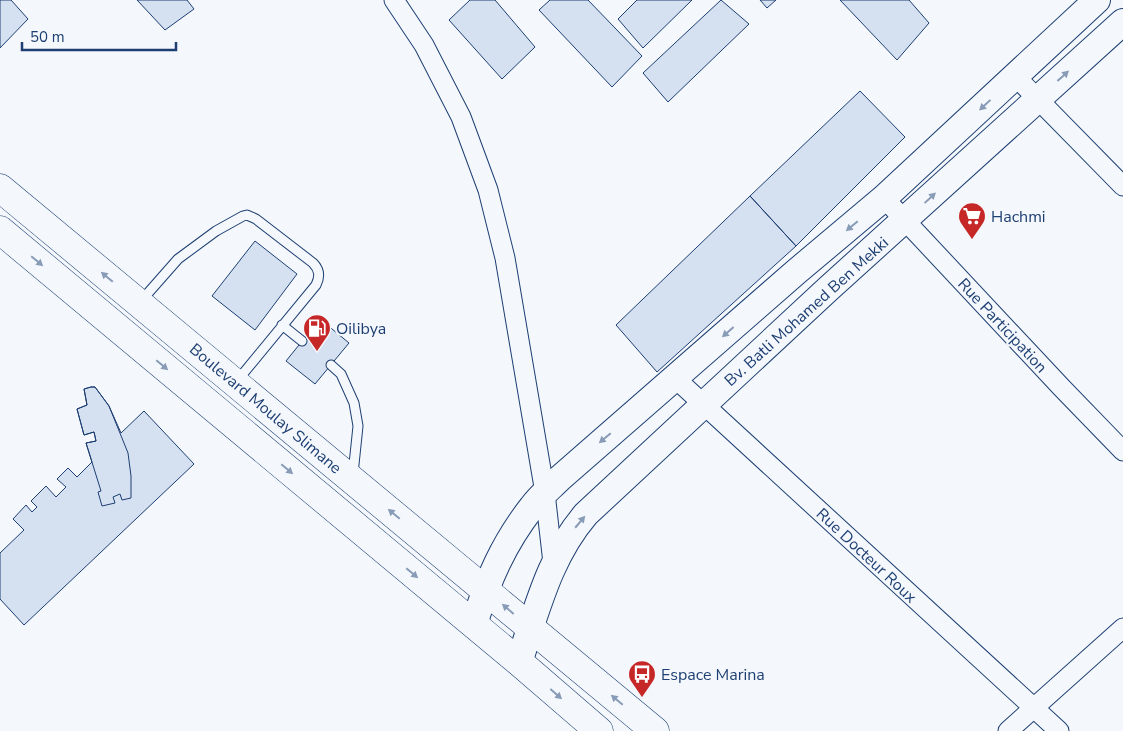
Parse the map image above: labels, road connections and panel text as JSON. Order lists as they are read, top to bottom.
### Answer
{
  "streets": {
    "main road": ["Boulevard Moulay Slimane"],
    "street": ["Bv. Batli Mohamed Ben Mekki", "Rue Participation", "Rue Docteur Roux"]
  },
  "crossings": [
    ["Bv. Batli Mohamed Ben Mekki", "Rue Participation"],
    ["Bv. Batli Mohamed Ben Mekki", "Boulevard Moulay Slimane"],
    ["Bv. Batli Mohamed Ben Mekki", "Rue Docteur Roux"]
  ],
  "places": {
    "supermarket": ["Hachmi"],
    "fuel station": ["Oilibya"],
    "bus stop": ["Espace Marina"]
  },
  "scale_bar": "50 m"
}
